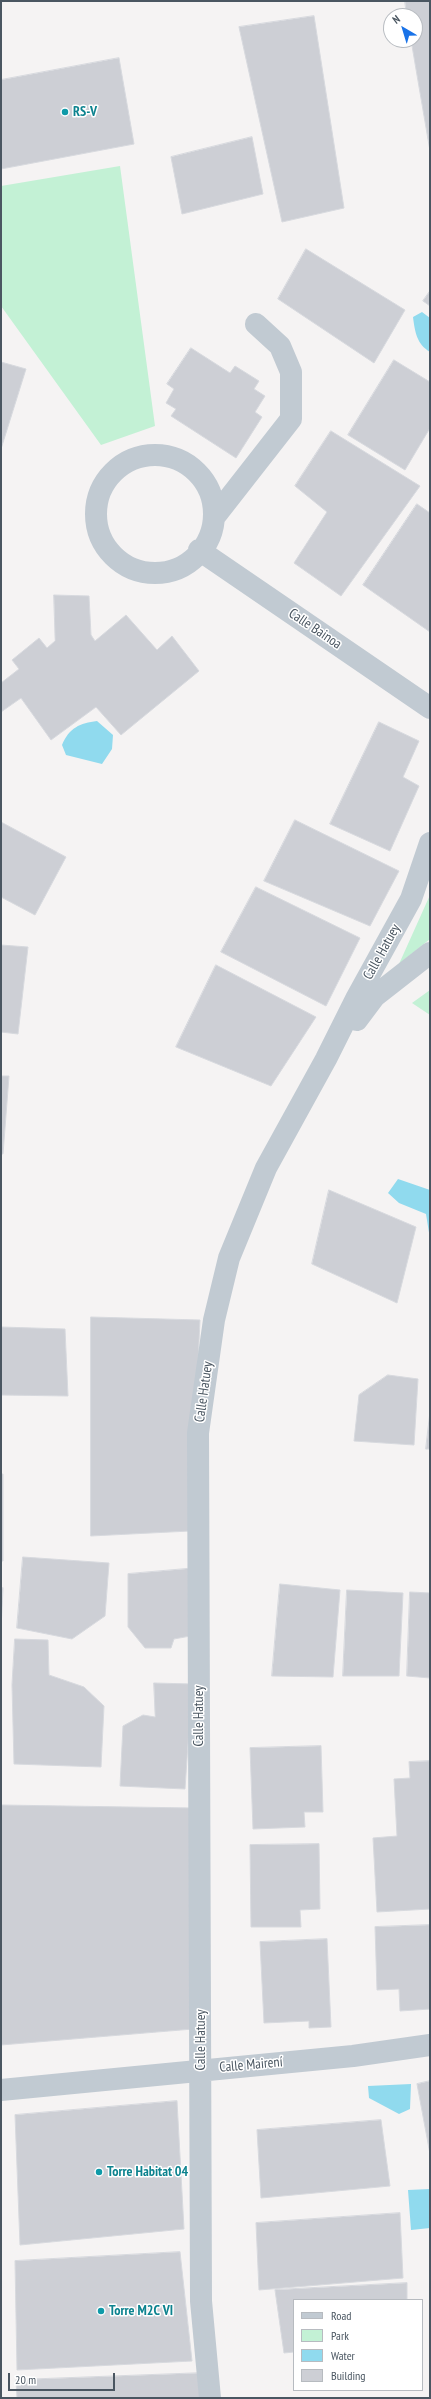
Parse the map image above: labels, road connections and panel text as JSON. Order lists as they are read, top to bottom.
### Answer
{
  "streets": {
    "street": ["Calle Bainoa", "Calle Hatuey", "Calle Mairení"]
  },
  "crossings": [
    ["Calle Hatuey", "Calle Mairení"]
  ],
  "places": ["RS-V", "Torre Habitat 04", "Torre M2C VI"],
  "legend": [
    "Road",
    "Park",
    "Water",
    "Building"
  ],
  "scale_bar": "20 m",
  "north": "top left"
}
